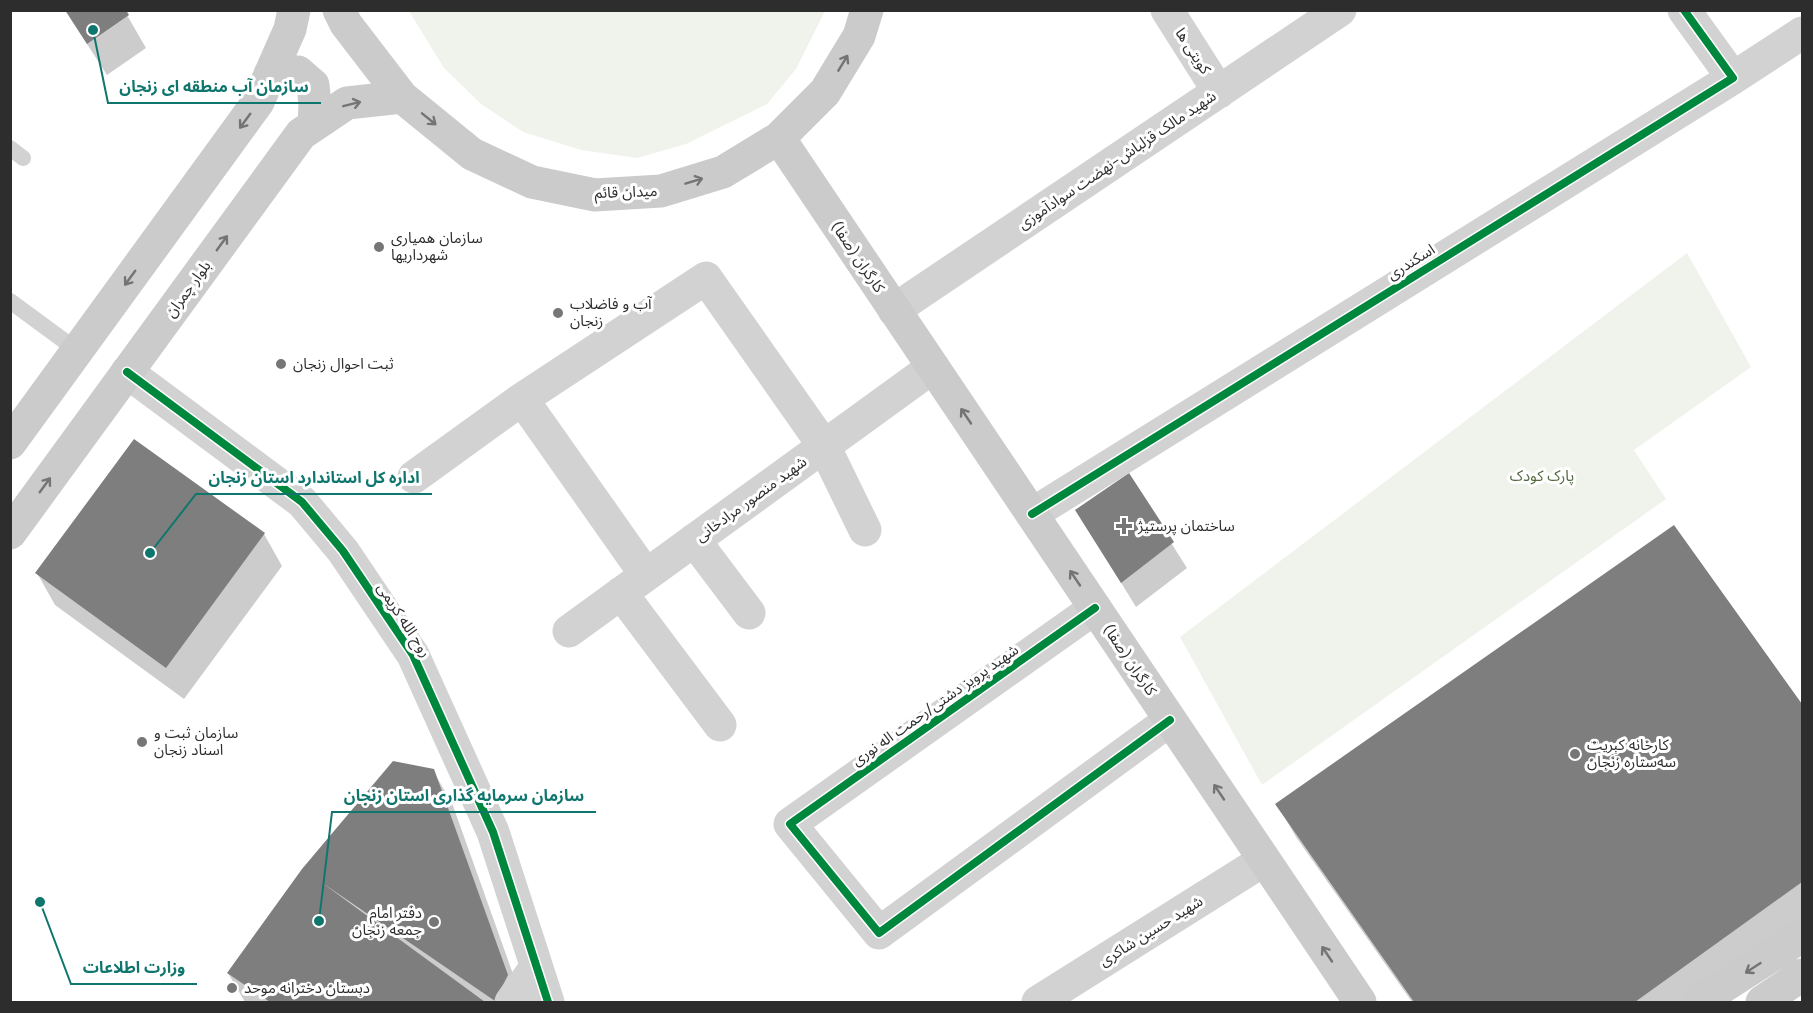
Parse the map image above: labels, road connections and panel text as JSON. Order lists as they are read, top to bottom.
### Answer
{
  "streets": {
    "main road": ["میدان قائم", "کارگران (صفا)", "بلوار چمران"],
    "street": [
      "کویتی ها",
      "شهید مالک قزلباش-نهضت سوادآموزی",
      "اسکندری",
      "شهید منصور مرادخانی",
      "روح الله کریمی",
      "شهید پرویز دشتی/رحمت اله نوری",
      "شهید حسین شاکری"
    ]
  },
  "crossings": [
    ["کویتی ها", "شهید مالک قزلباش-نهضت سوادآموزی"],
    ["شهید مالک قزلباش-نهضت سوادآموزی", "کارگران (صفا)"],
    ["میدان قائم", "کارگران (صفا)"],
    ["میدان قائم", "بلوار چمران"],
    ["کارگران (صفا)", "اسکندری"],
    ["کارگران (صفا)", "شهید منصور مرادخانی"],
    ["کارگران (صفا)", "شهید پرویز دشتی/رحمت اله نوری"],
    ["کارگران (صفا)", "شهید حسین شاکری"],
    ["بلوار چمران", "روح الله کریمی"]
  ],
  "one_way": ["میدان قائم", "کارگران (صفا)"],
  "parks": ["پارک کودک"],
  "places": {
    "other": [
      "سازمان آب منطقه ای زنجان",
      "سازمان همیاری شهرداریها",
      "آب و فاضلاب زنجان",
      "ثبت احوال زنجان",
      "اداره کل استاندارد استان زنجان",
      "سازمان ثبت و اسناد زنجان",
      "کارخانه کبریت سه‌ستاره زنجان",
      "وزارت اطلاعات",
      "سازمان سرمایه گذاری استان زنجان",
      "دفتر امام جمعه زنجان",
      "دبستان دخترانه موحد"
    ],
    "health": ["ساختمان پرستیژ"]
  }
}
